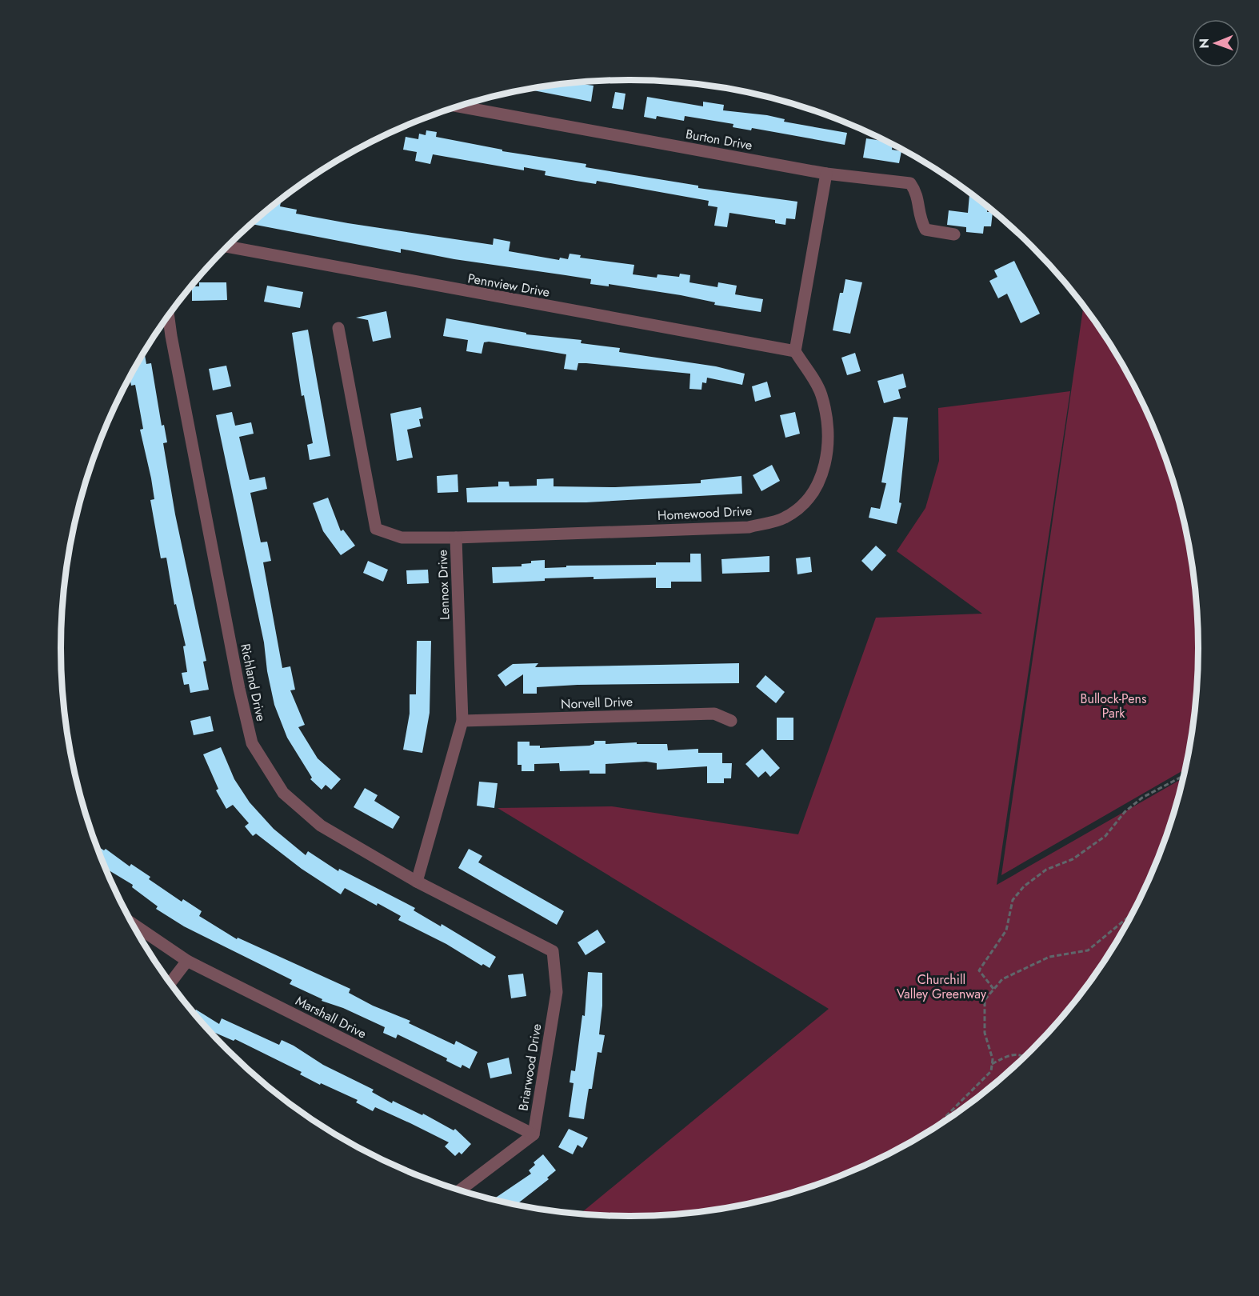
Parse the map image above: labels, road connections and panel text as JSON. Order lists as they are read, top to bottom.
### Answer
{
  "streets": {
    "street": [
      "Burton Drive",
      "Pennview Drive",
      "Homewood Drive",
      "Lennox Drive",
      "Richland Drive",
      "Norvell Drive",
      "Marshall Drive",
      "Briarwood Drive"
    ]
  },
  "crossings": [
    ["Pennview Drive", "Homewood Drive"],
    ["Homewood Drive", "Lennox Drive"],
    ["Lennox Drive", "Richland Drive"],
    ["Lennox Drive", "Norvell Drive"],
    ["Richland Drive", "Briarwood Drive"],
    ["Marshall Drive", "Briarwood Drive"]
  ],
  "parks": ["Bullock-Pens Park", "Churchill Valley Greenway"],
  "north": "left"
}
